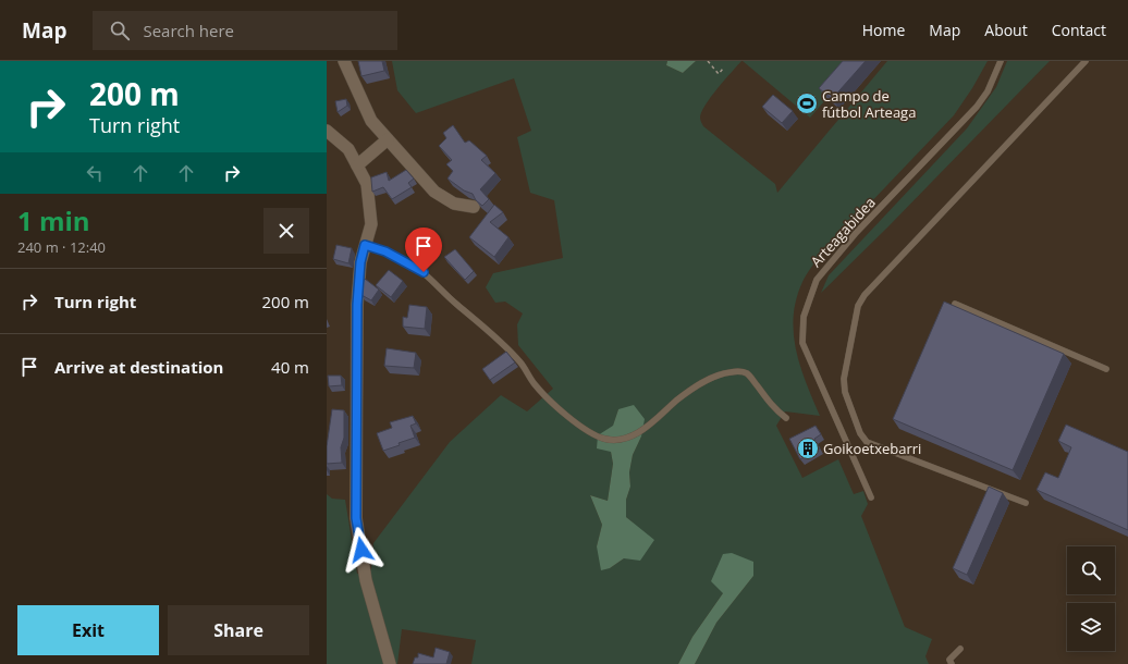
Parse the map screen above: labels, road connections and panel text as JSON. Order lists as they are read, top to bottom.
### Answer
{
  "streets": {
    "lane": ["Arteagabidea"]
  },
  "places": {
    "sports": ["Campo de fútbol Arteaga"],
    "building": ["Goikoetxebarri"]
  },
  "page": {
    "header": "Map",
    "search": "Search here",
    "nav": [
      "Home",
      "Map",
      "About",
      "Contact"
    ],
    "turn": ["200 m", "Turn right"],
    "heading": ["1 min", "240 m · 12:40"],
    "list": [
      {
        "name": "Turn right",
        "value": "200 m"
      },
      {
        "name": "Arrive at destination",
        "value": "40 m"
      }
    ],
    "buttons": ["Exit", "Share"]
  }
}
